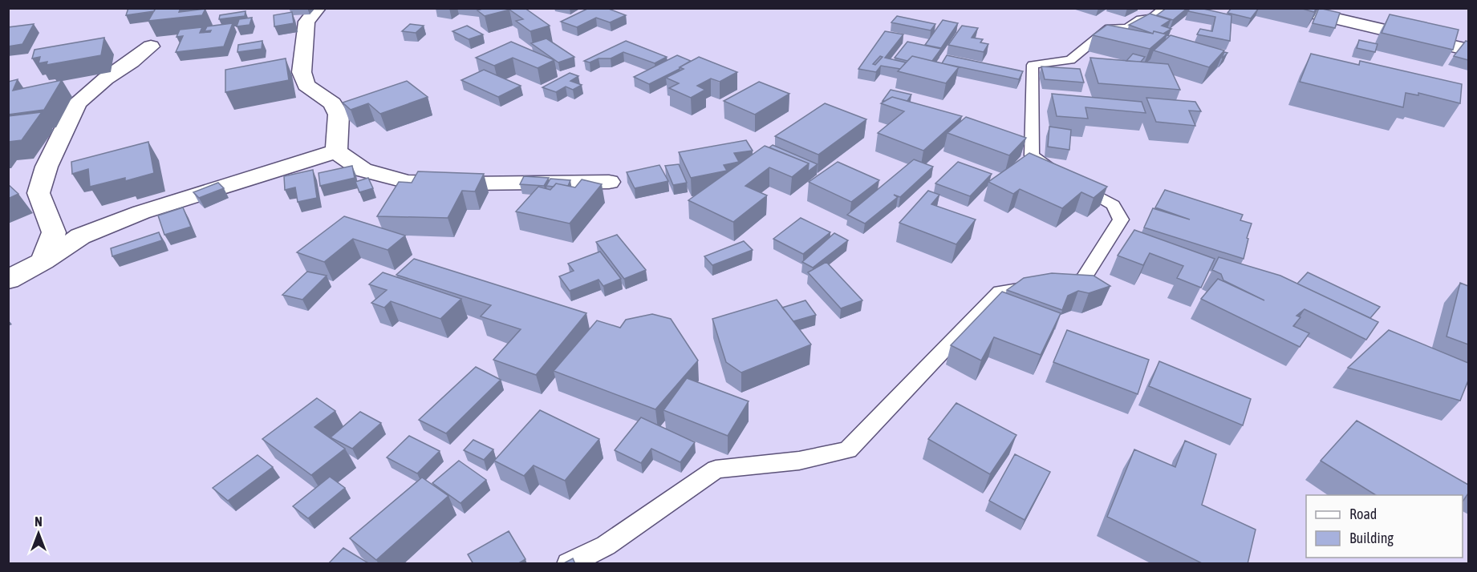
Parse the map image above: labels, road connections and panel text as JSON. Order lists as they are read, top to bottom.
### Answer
{
  "legend": ["Road", "Building"],
  "north": "top"
}
